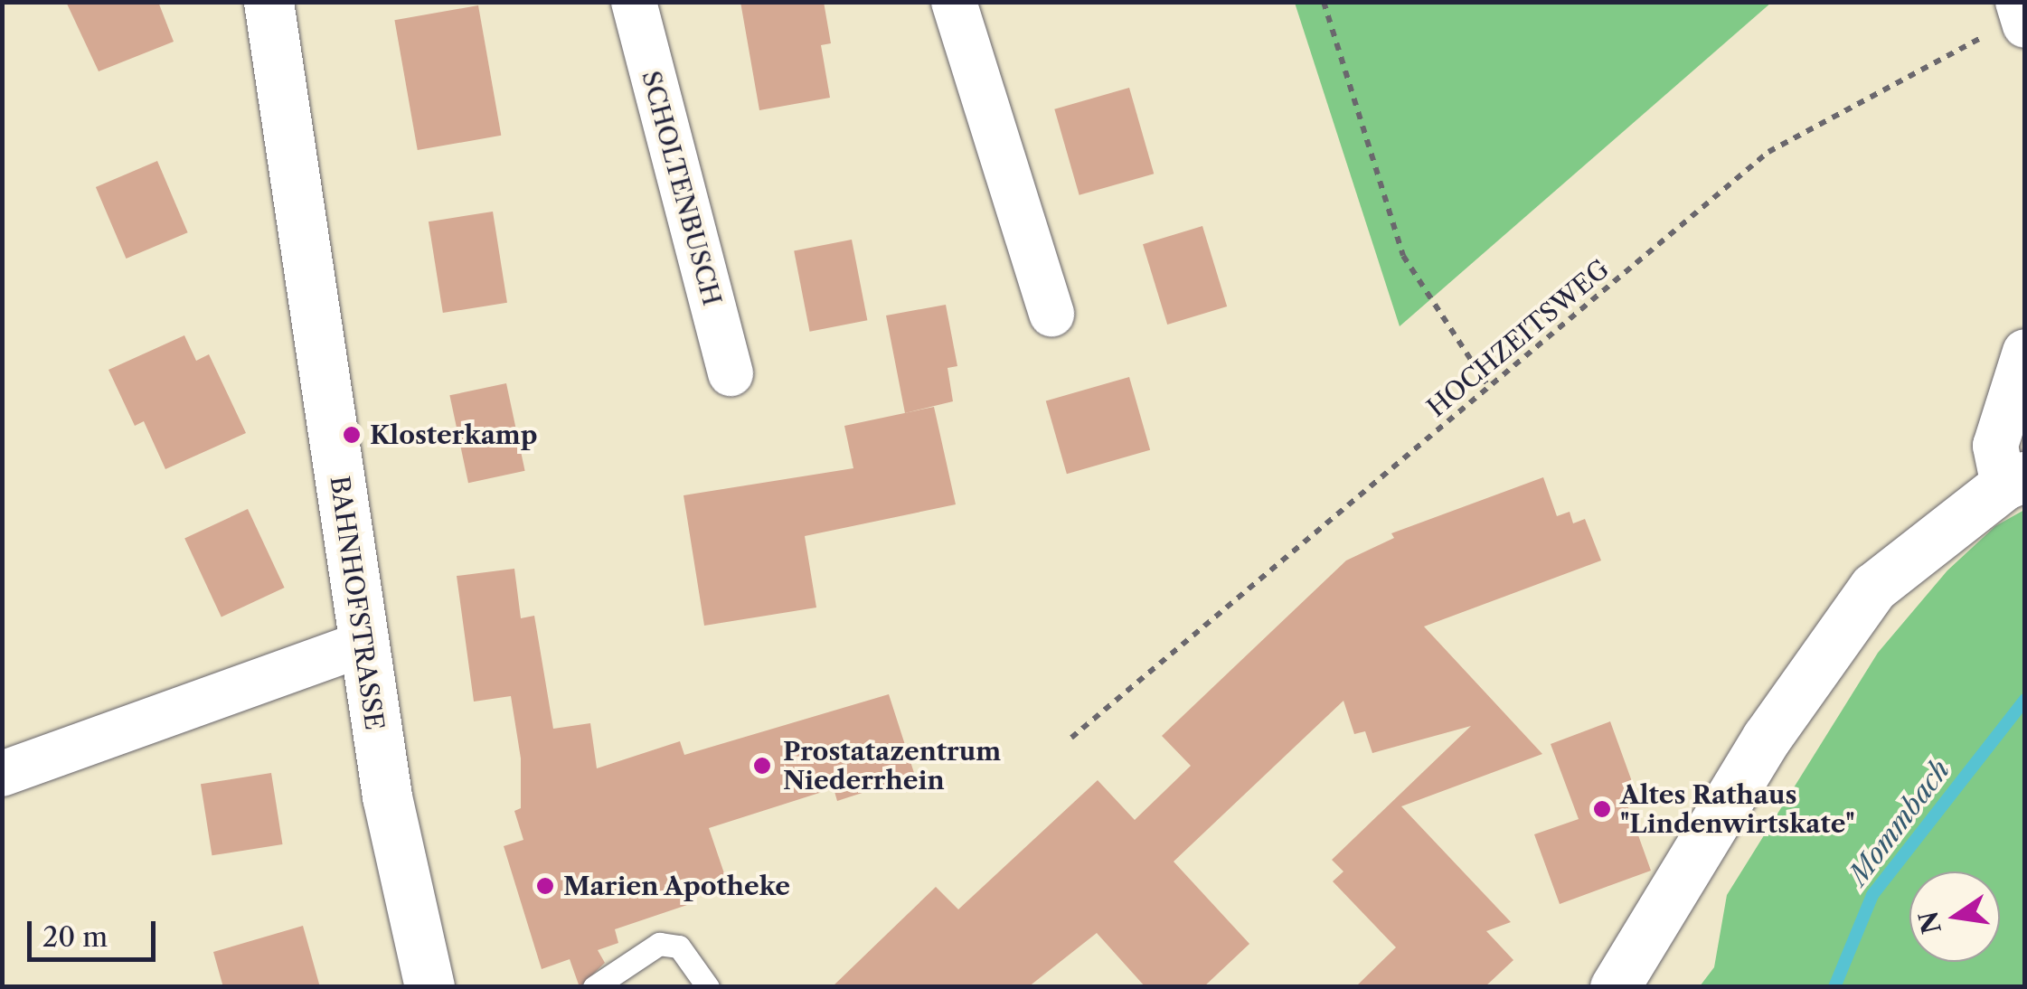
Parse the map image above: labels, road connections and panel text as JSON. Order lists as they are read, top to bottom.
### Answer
{
  "streets": {
    "street": ["SCHOLTENBUSCH", "BAHNHOFSTRASSE"],
    "path": ["HOCHZEITSWEG"]
  },
  "water": ["Mommbach"],
  "places": [
    "Klosterkamp",
    "Prostatazentrum Niederrhein",
    "Altes Rathaus \"Lindenwirtskate\"",
    "Marien Apotheke"
  ],
  "scale_bar": "20 m",
  "north": "left"
}
